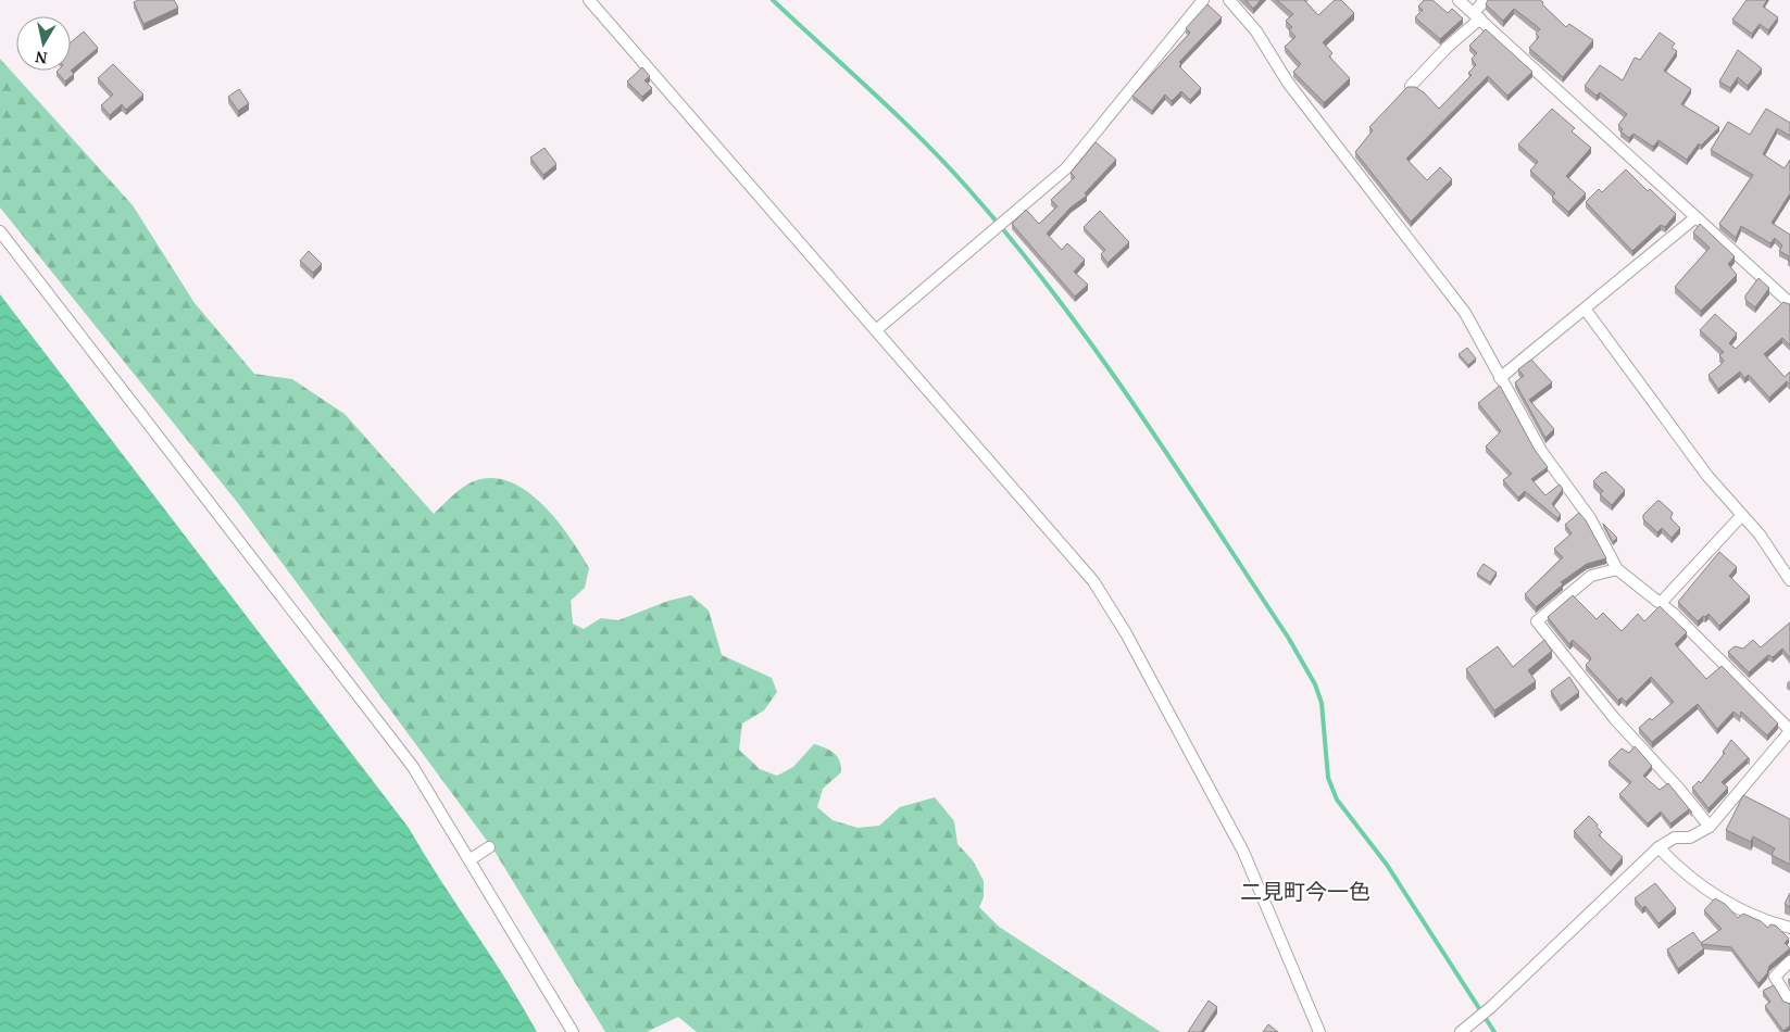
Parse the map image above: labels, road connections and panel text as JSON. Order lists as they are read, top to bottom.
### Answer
{
  "districts": ["二見町今一色"],
  "north": "bottom"
}
